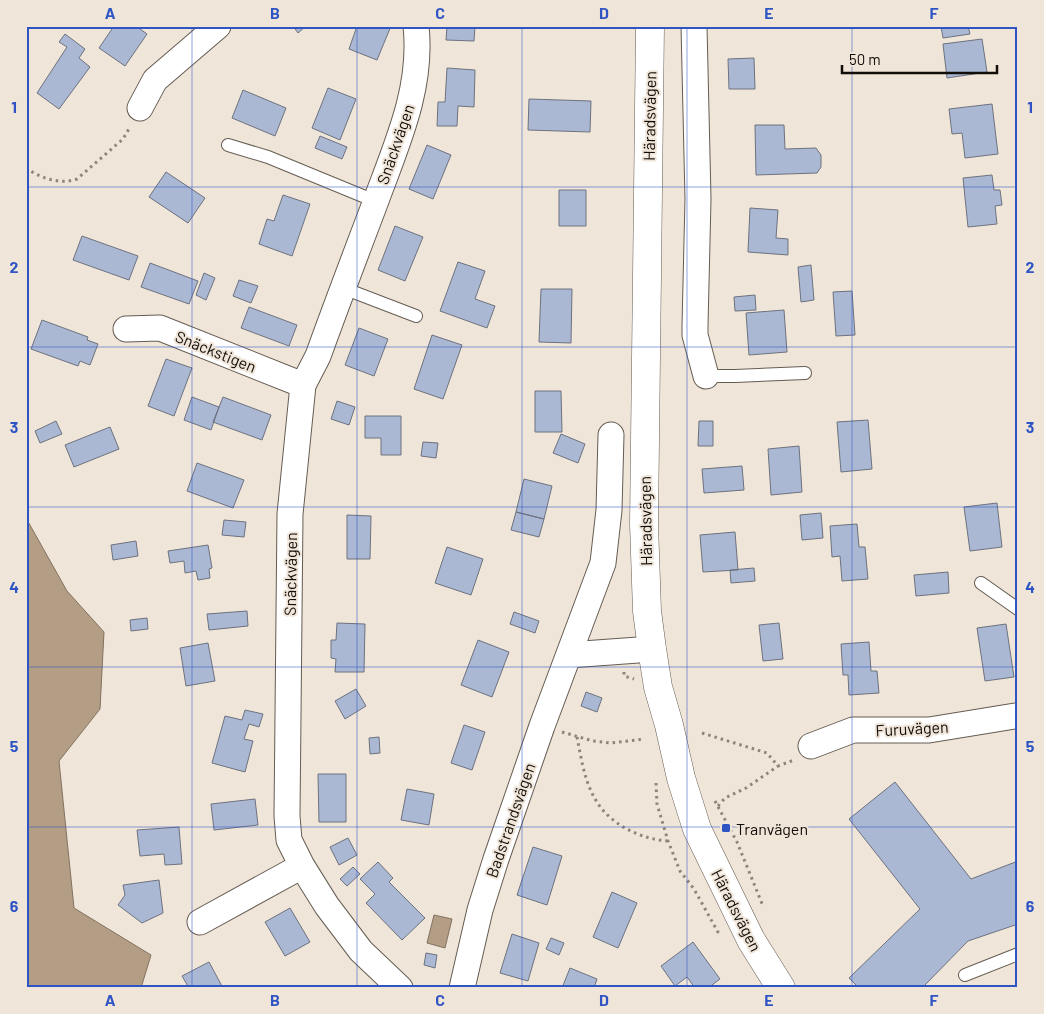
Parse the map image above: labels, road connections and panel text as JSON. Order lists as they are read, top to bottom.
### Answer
{
  "streets": {
    "street": [
      "Häradsvägen",
      "Snäckvägen",
      "Snäckstigen",
      "Furuvägen",
      "Badstrandsvägen"
    ]
  },
  "crossings": [
    ["Snäckvägen", "Snäckstigen"]
  ],
  "places": {
    "transit": ["Tranvägen"]
  },
  "scale_bar": "50 m",
  "grid": {
    "columns": [
      "A",
      "B",
      "C",
      "D",
      "E",
      "F"
    ],
    "rows": [
      "1",
      "2",
      "3",
      "4",
      "5",
      "6"
    ]
  }
}
